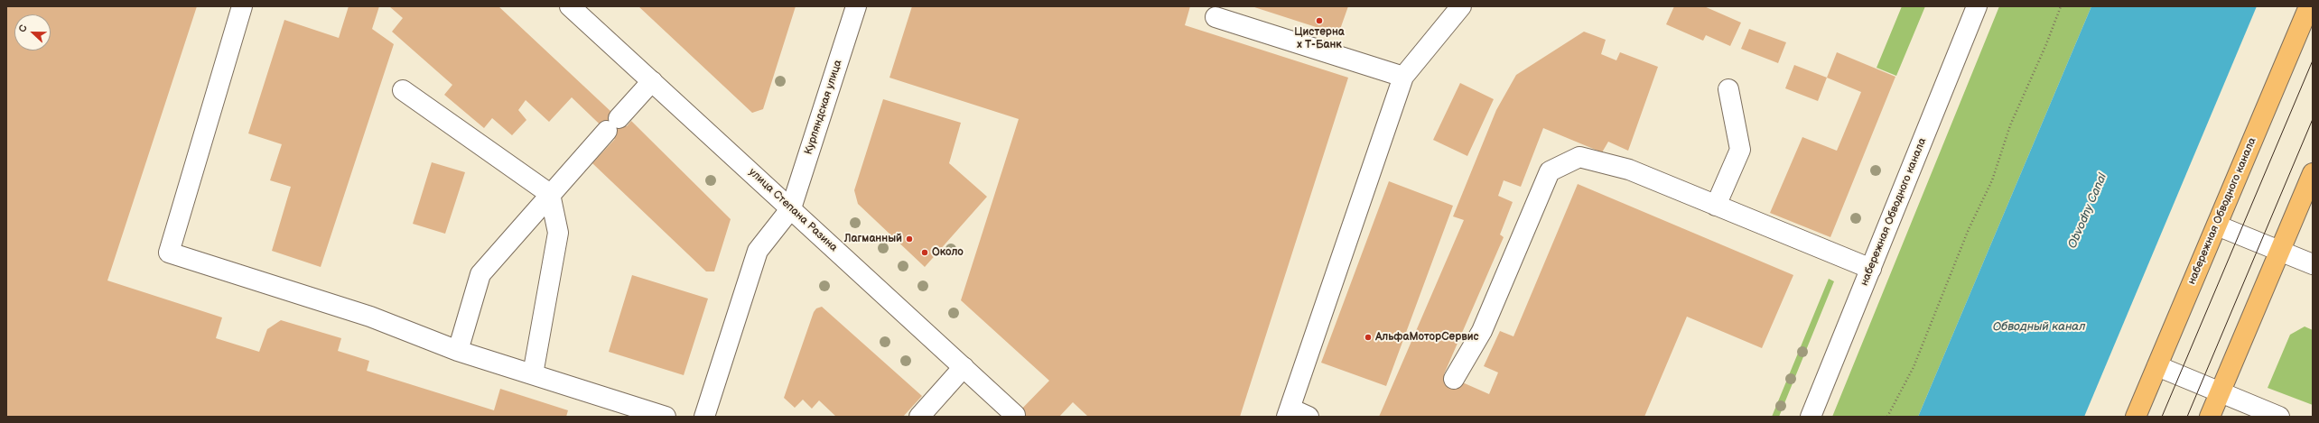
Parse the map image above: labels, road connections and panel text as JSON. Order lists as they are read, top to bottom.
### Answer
{
  "streets": {
    "main road": ["набережная Обводного канала"],
    "street": ["Курляндская улица", "улица Степана Разина"]
  },
  "crossings": [
    ["Курляндская улица", "улица Степана Разина"]
  ],
  "water": ["Obvodny Canal", "Обводный канал"],
  "places": [
    "Цистерна х Т-Банк",
    "Лагманный",
    "Около",
    "АльфаМоторСервис"
  ],
  "north": "left"
}
